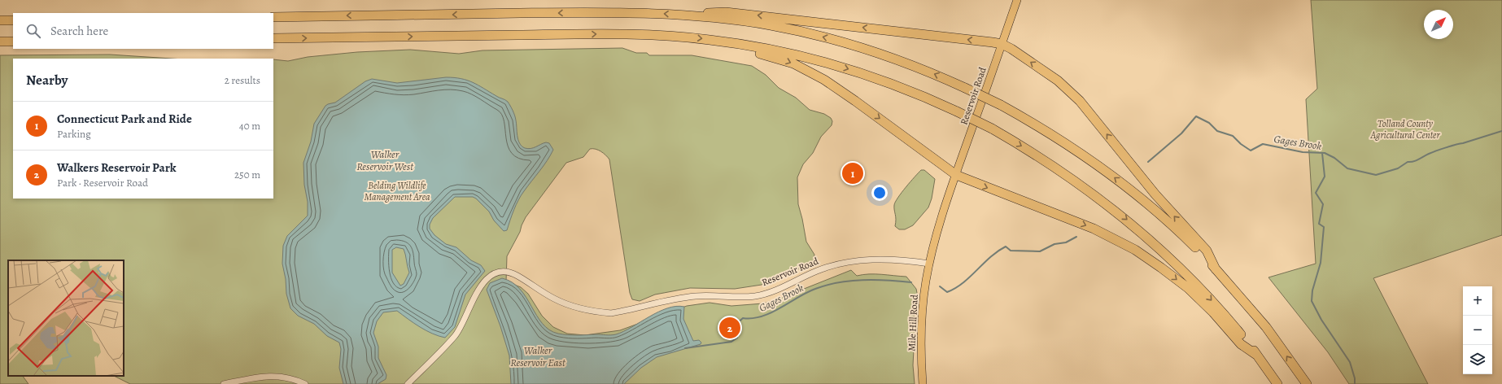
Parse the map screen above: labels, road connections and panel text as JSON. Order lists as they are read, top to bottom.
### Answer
{
  "streets": {
    "main road": ["Reservoir Road", "Mile Hill Road"]
  },
  "crossings": [
    ["Reservoir Road", "Mile Hill Road"]
  ],
  "water": ["Gages Brook", "Walker Reservoir West", "Walker Reservoir East"],
  "parks": ["Tolland County Agricultural Center", "Belding Wildlife Management Area"],
  "north": "top right",
  "page": {
    "search": "Search here",
    "heading": ["Nearby", "2 results"],
    "list": [
      {
        "mark": "1",
        "name": "Connecticut Park and Ride",
        "note": "Parking",
        "value": "40 m"
      },
      {
        "mark": "2",
        "name": "Walkers Reservoir Park",
        "note": "Park · Reservoir Road",
        "value": "250 m"
      }
    ],
    "pins": ["1", "2"],
    "map_buttons": ["+", "−"]
  }
}
